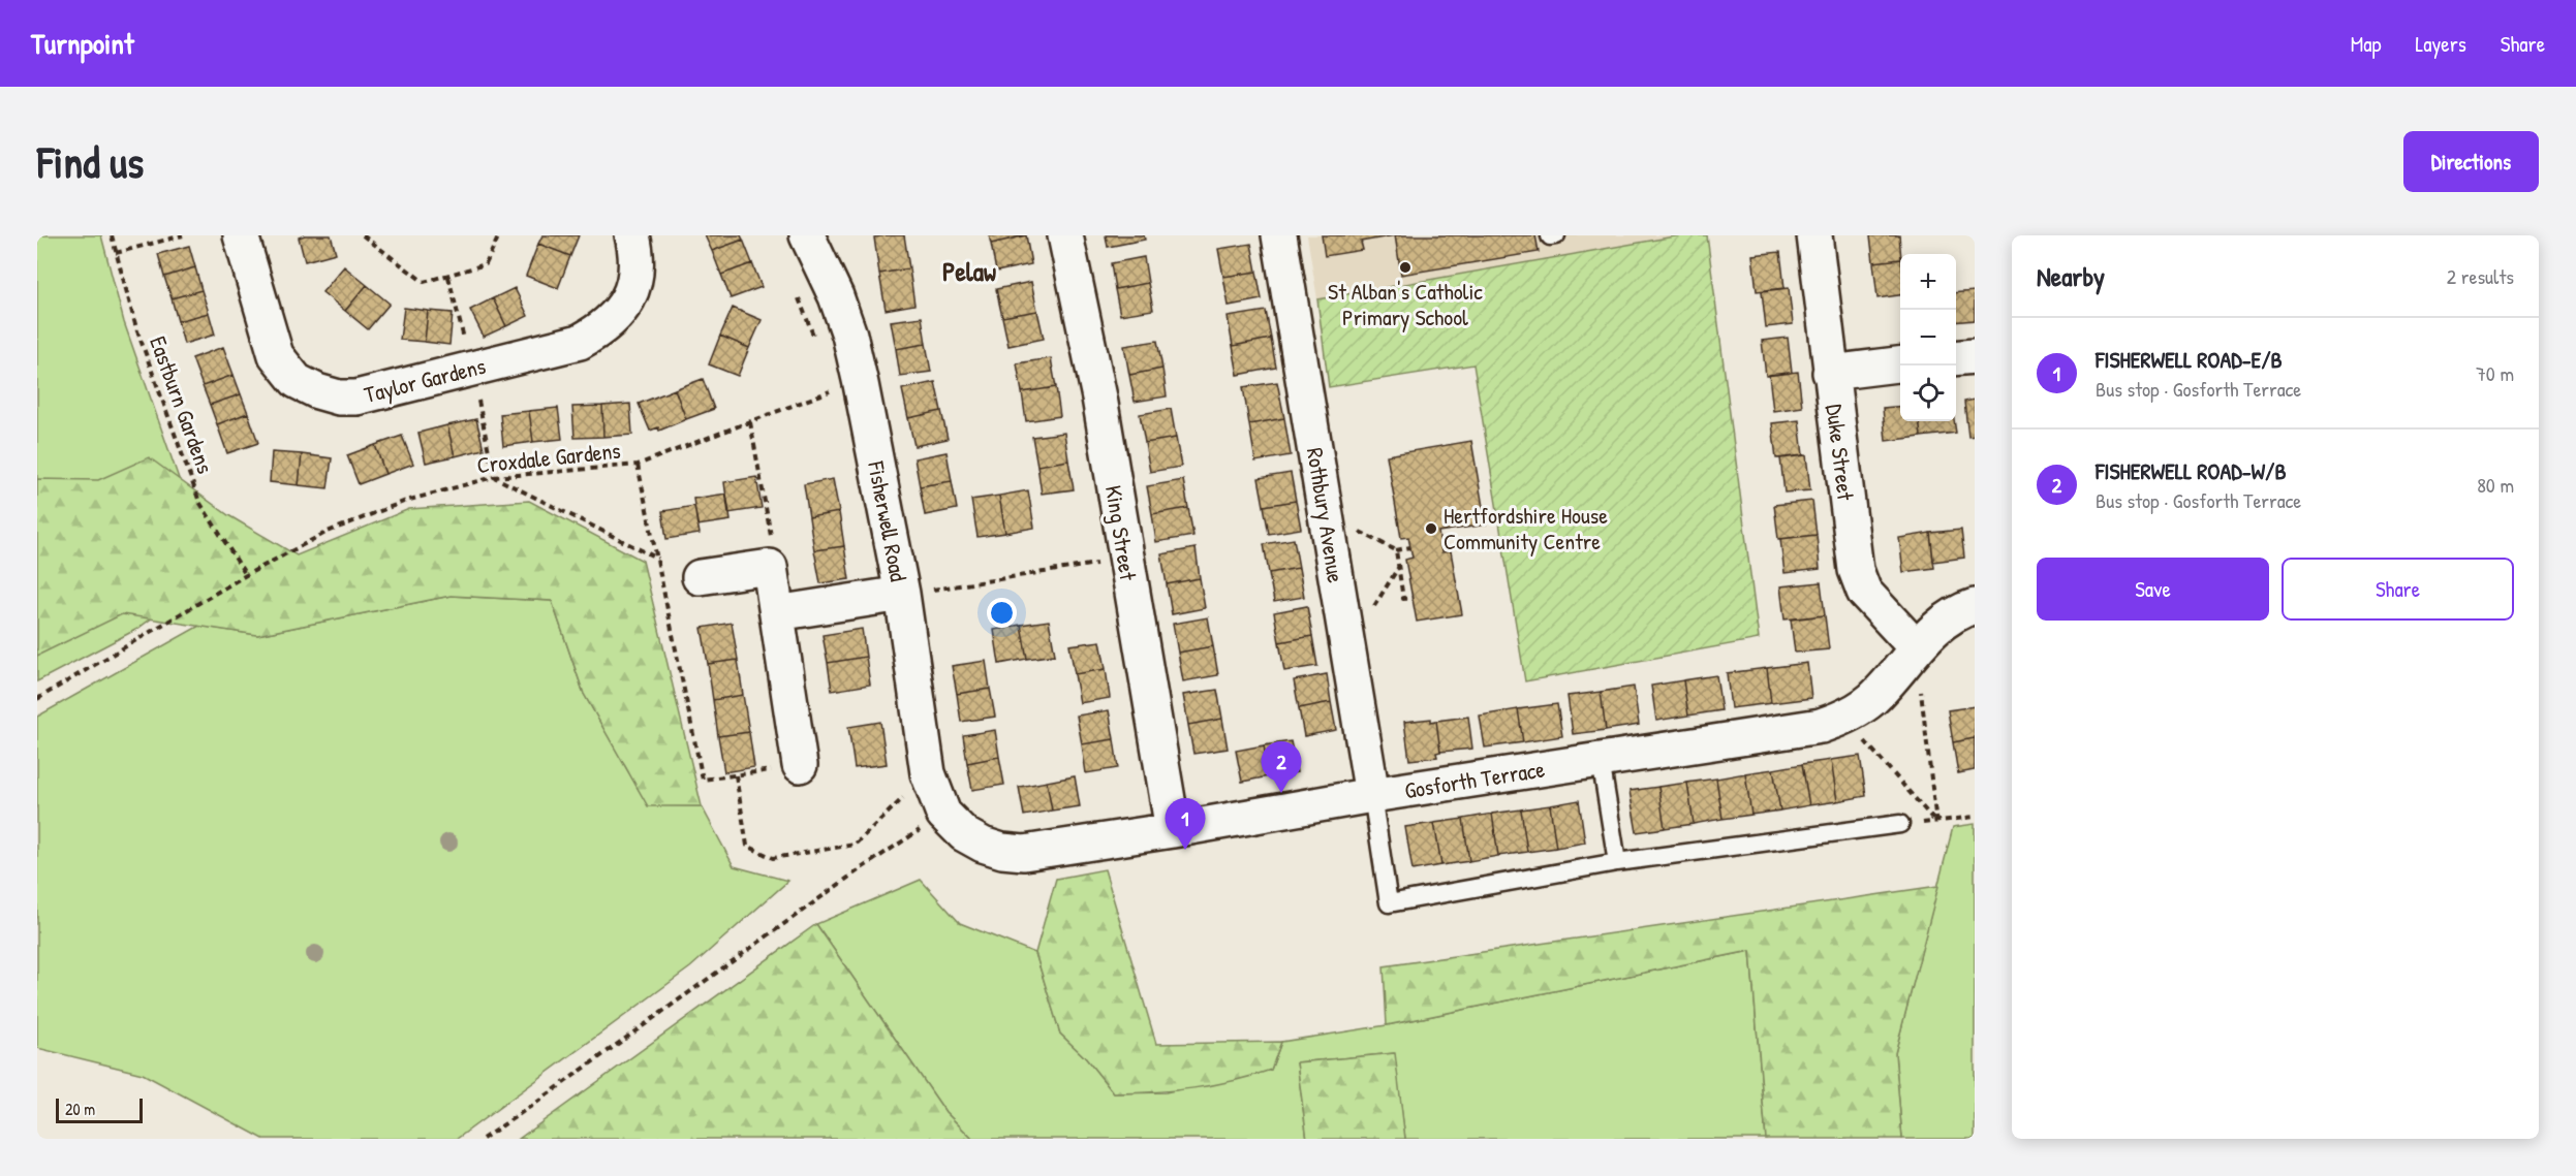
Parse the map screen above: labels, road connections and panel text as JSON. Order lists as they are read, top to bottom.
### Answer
{
  "streets": {
    "street": [
      "Taylor Gardens",
      "Duke Street",
      "Rothbury Avenue",
      "Fisherwell Road",
      "King Street",
      "Gosforth Terrace"
    ],
    "path": ["Eastburn Gardens", "Croxdale Gardens"]
  },
  "crossings": [
    ["Eastburn Gardens", "Croxdale Gardens"],
    ["Duke Street", "Gosforth Terrace"],
    ["Croxdale Gardens", "Fisherwell Road"],
    ["Rothbury Avenue", "Gosforth Terrace"],
    ["Fisherwell Road", "Gosforth Terrace"],
    ["King Street", "Gosforth Terrace"]
  ],
  "districts": ["Pelaw"],
  "places": ["St Alban's Catholic Primary School", "Hertfordshire House Community Centre"],
  "scale_bar": "20 m",
  "page": {
    "header": "Turnpoint",
    "nav": ["Map", "Layers", "Share"],
    "buttons": [
      "Directions",
      ["Save", "Share"]
    ],
    "title": "Find us",
    "heading": ["Nearby", "2 results"],
    "map_buttons": ["+", "−"],
    "list": [
      {
        "mark": "1",
        "name": "FISHERWELL ROAD-E/B",
        "note": "Bus stop · Gosforth Terrace",
        "value": "70 m"
      },
      {
        "mark": "2",
        "name": "FISHERWELL ROAD-W/B",
        "note": "Bus stop · Gosforth Terrace",
        "value": "80 m"
      }
    ],
    "pins": ["2", "1"],
    "scale": "20 m"
  }
}
